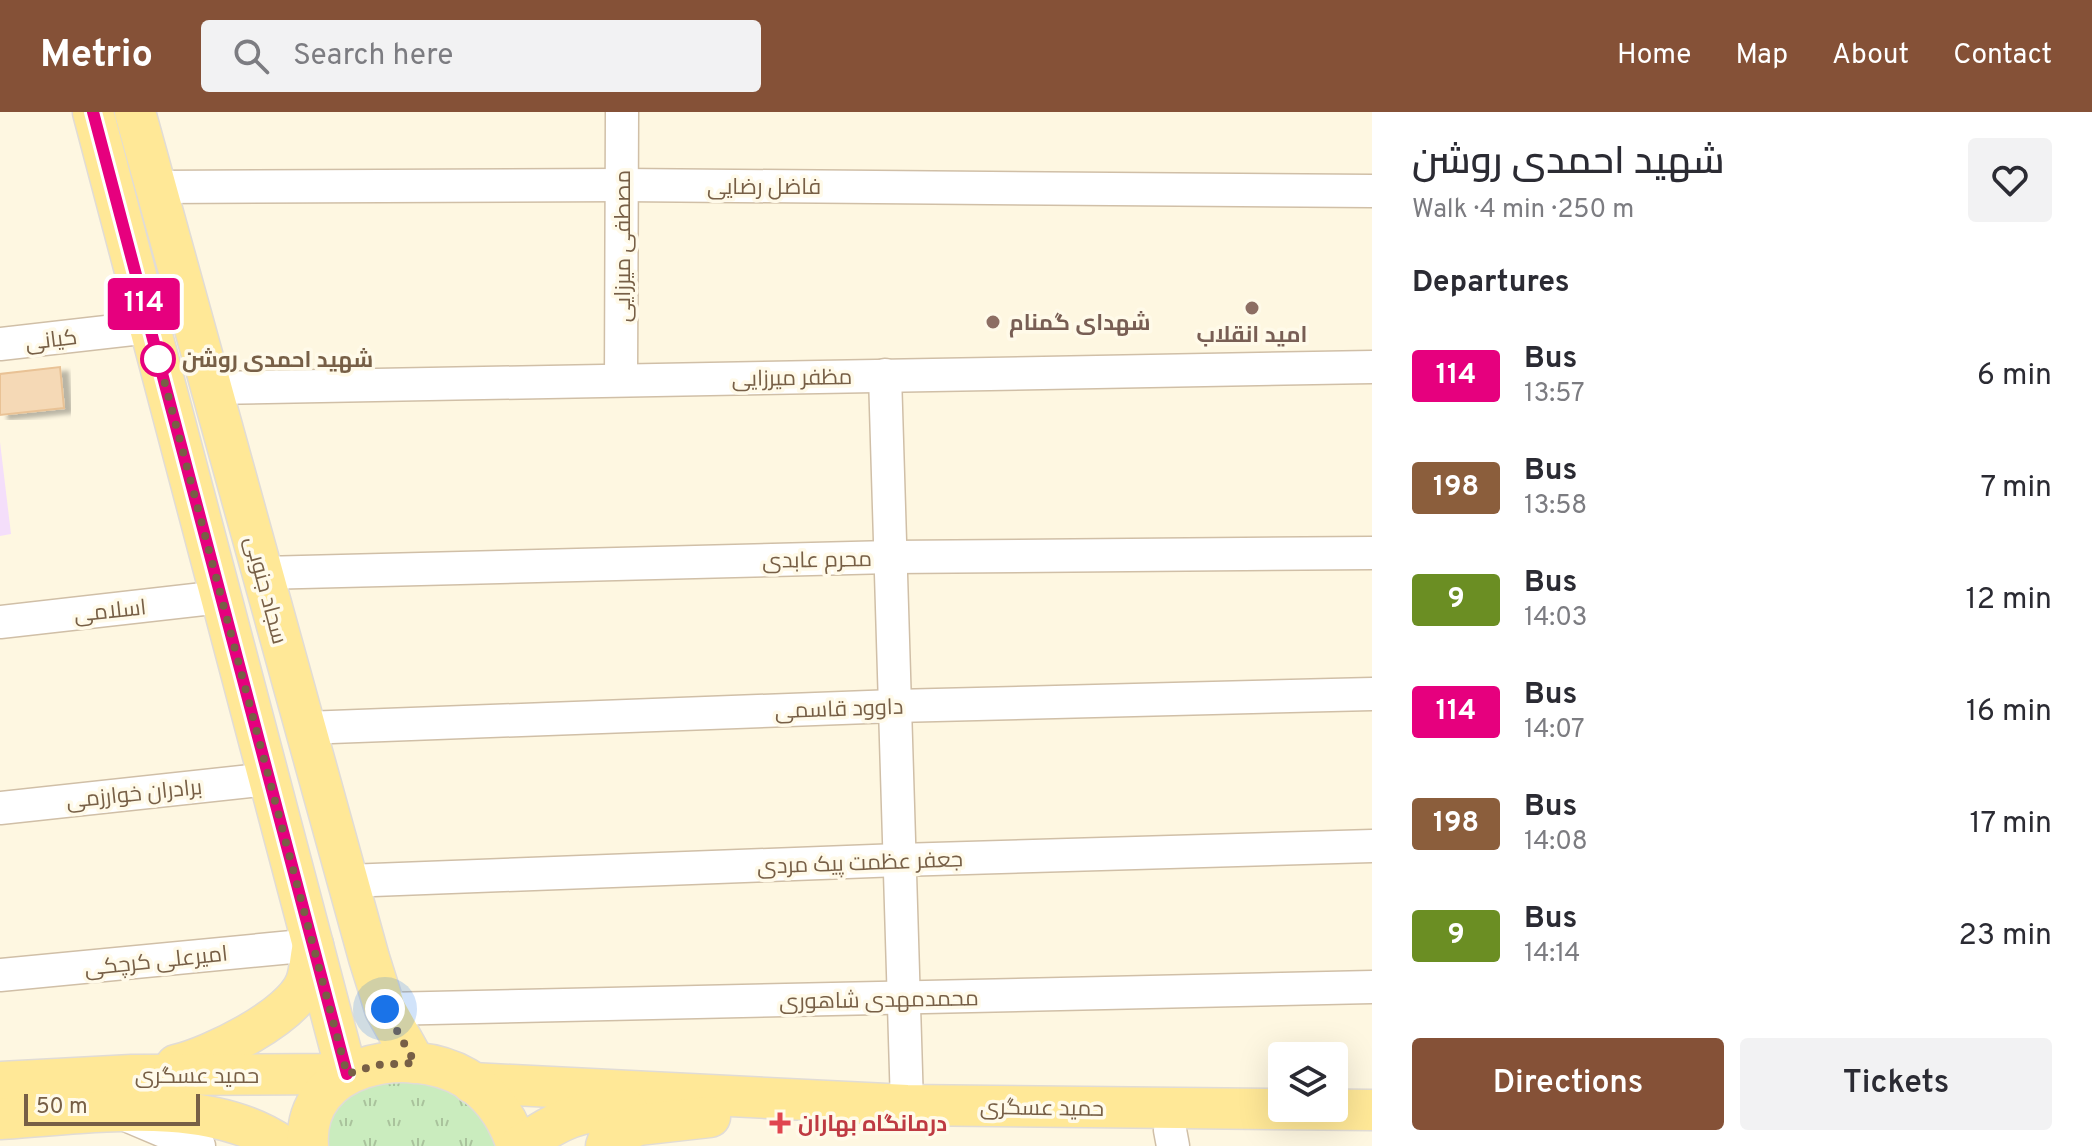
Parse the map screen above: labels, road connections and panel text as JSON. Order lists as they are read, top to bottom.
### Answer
{
  "streets": {
    "main road": ["سجاد جنوبی", "حمید عسگری"],
    "street": [
      "فاضل رضایی",
      "مصطفی میرزایی",
      "کیانی",
      "مظفر میرزایی",
      "محرم عابدی",
      "اسلامی",
      "داوود قاسمی",
      "برادران خوارزمی",
      "جعفر عظمت پیک مردی",
      "امیرعلی کرچکی",
      "محمدمهدی شاهوری"
    ]
  },
  "crossings": [
    ["فاضل رضایی", "مصطفی میرزایی"],
    ["فاضل رضایی", "سجاد جنوبی"],
    ["مصطفی میرزایی", "مظفر میرزایی"],
    ["مظفر میرزایی", "سجاد جنوبی"],
    ["محرم عابدی", "سجاد جنوبی"],
    ["سجاد جنوبی", "داوود قاسمی"],
    ["سجاد جنوبی", "جعفر عظمت پیک مردی"],
    ["سجاد جنوبی", "محمدمهدی شاهوری"],
    ["سجاد جنوبی", "حمید عسگری"]
  ],
  "places": {
    "other": ["امید انقلاب", "شهدای گمنام", "شهید احمدی روشن"],
    "health": ["درمانگاه بهاران"]
  },
  "lines": ["bus line 114"],
  "scale_bar": "50 m",
  "page": {
    "header": "Metrio",
    "search": "Search here",
    "nav": [
      "Home",
      "Map",
      "About",
      "Contact"
    ],
    "on_map": "114",
    "heading": [
      ["شهید احمدی روشن", "Walk · 4 min · 250 m"],
      "Departures"
    ],
    "list": [
      {
        "mark": "114",
        "name": "Bus",
        "note": "13:57",
        "value": "6 min"
      },
      {
        "mark": "198",
        "name": "Bus",
        "note": "13:58",
        "value": "7 min"
      },
      {
        "mark": "9",
        "name": "Bus",
        "note": "14:03",
        "value": "12 min"
      },
      {
        "mark": "114",
        "name": "Bus",
        "note": "14:07",
        "value": "16 min"
      },
      {
        "mark": "198",
        "name": "Bus",
        "note": "14:08",
        "value": "17 min"
      },
      {
        "mark": "9",
        "name": "Bus",
        "note": "14:14",
        "value": "23 min"
      }
    ],
    "buttons": ["Directions", "Tickets"],
    "scale": "50 m"
  }
}
